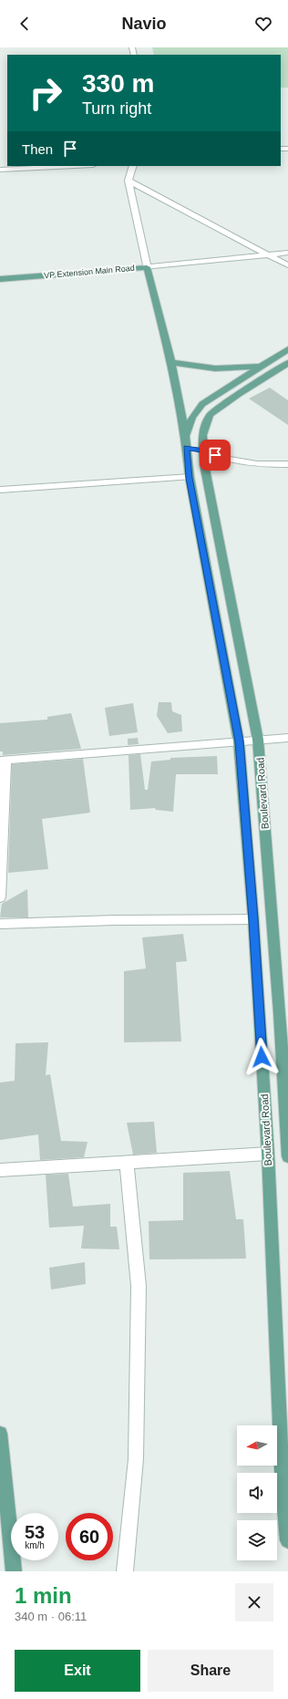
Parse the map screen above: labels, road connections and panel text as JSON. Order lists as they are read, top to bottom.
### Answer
{
  "streets": {
    "main road": ["VP Extension Main Road", "Boulevard Road"]
  },
  "crossings": [
    ["VP Extension Main Road", "Boulevard Road"]
  ],
  "north": "left",
  "page": {
    "header": "Navio",
    "turn": ["330 m", "Turn right"],
    "then": "Then",
    "speed": "53 km/h",
    "limit": "60",
    "heading": ["1 min", "340 m · 06:11"],
    "buttons": ["Exit", "Share"]
  }
}
